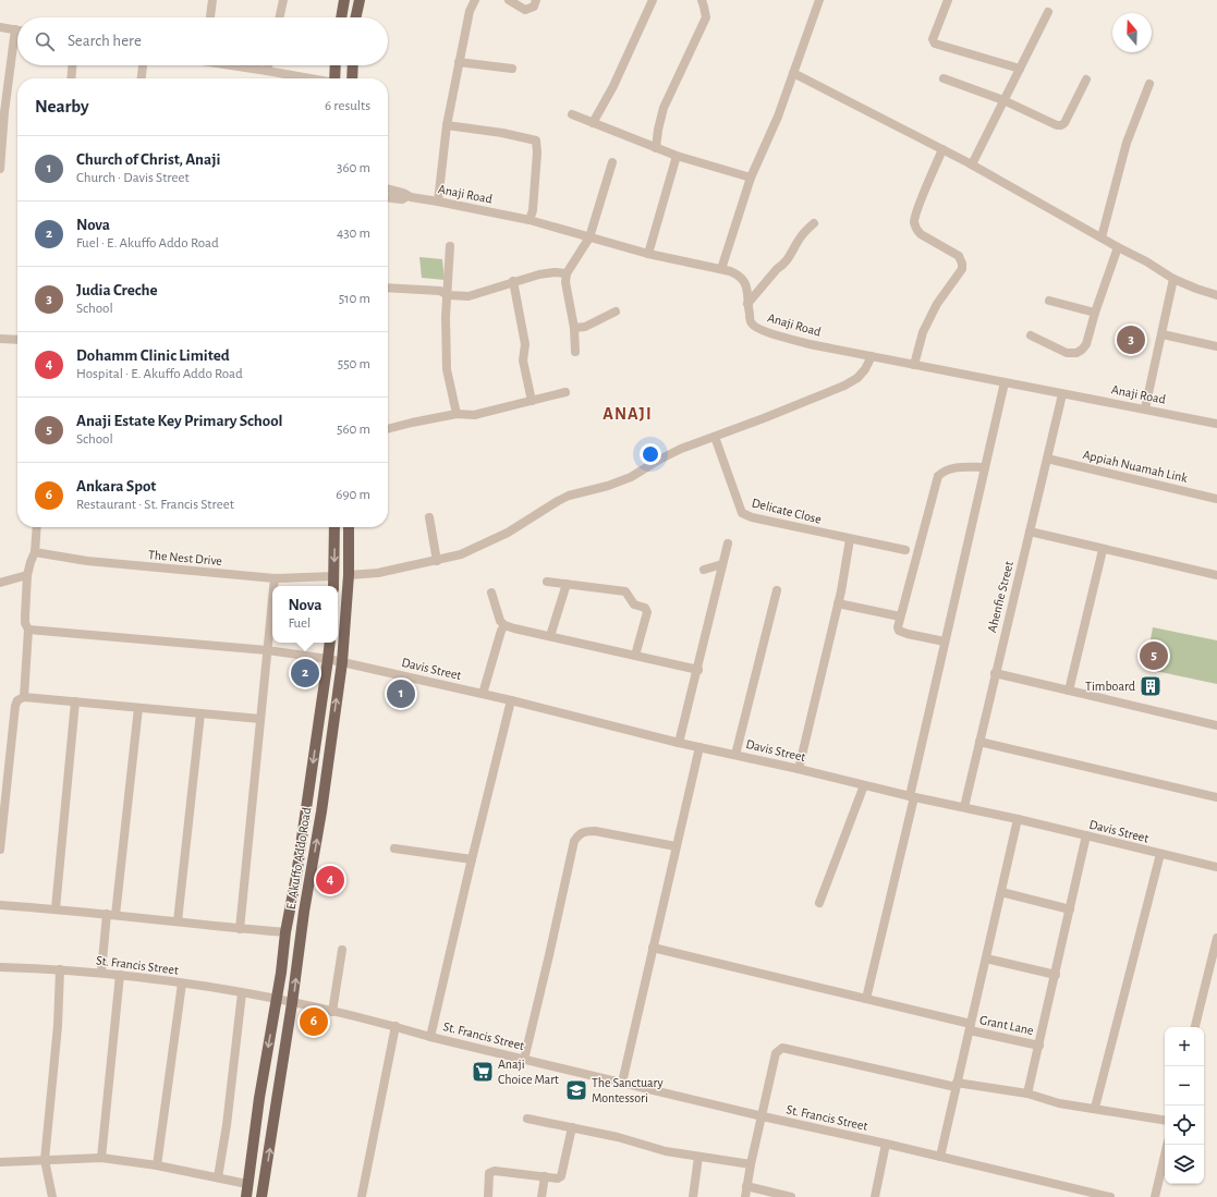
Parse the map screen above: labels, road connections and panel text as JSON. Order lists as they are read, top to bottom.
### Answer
{
  "streets": {
    "main road": ["E. Akuffo Addo Road"],
    "street": [
      "Anaji Road",
      "Appiah Nuamah Link",
      "Delicate Close",
      "The Nest Drive",
      "Ahenfie Street",
      "Davis Street",
      "St. Francis Street",
      "Grant Lane"
    ]
  },
  "crossings": [
    ["Anaji Road", "Ahenfie Street"],
    ["Appiah Nuamah Link", "Ahenfie Street"],
    ["Ahenfie Street", "Davis Street"],
    ["Davis Street", "E. Akuffo Addo Road"],
    ["E. Akuffo Addo Road", "St. Francis Street"]
  ],
  "districts": ["ANAJI"],
  "places": {
    "building": ["Timboard"],
    "supermarket": ["Anaji Choice Mart"],
    "school or university": ["The Sanctuary Montessori"]
  },
  "north": "top",
  "page": {
    "search": "Search here",
    "heading": ["Nearby", "6 results"],
    "list": [
      {
        "mark": "1",
        "name": "Church of Christ, Anaji",
        "note": "Church · Davis Street",
        "value": "360 m"
      },
      {
        "mark": "2",
        "name": "Nova",
        "note": "Fuel · E. Akuffo Addo Road",
        "value": "430 m"
      },
      {
        "mark": "3",
        "name": "Judia Creche",
        "note": "School",
        "value": "510 m"
      },
      {
        "mark": "4",
        "name": "Dohamm Clinic Limited",
        "note": "Hospital · E. Akuffo Addo Road",
        "value": "550 m"
      },
      {
        "mark": "5",
        "name": "Anaji Estate Key Primary School",
        "note": "School",
        "value": "560 m"
      },
      {
        "mark": "6",
        "name": "Ankara Spot",
        "note": "Restaurant · St. Francis Street",
        "value": "690 m"
      }
    ],
    "pins": [
      "3",
      "5",
      "2",
      "1",
      "4",
      "6"
    ],
    "popup": ["Nova", "Fuel"],
    "map_buttons": ["+", "−"]
  }
}
